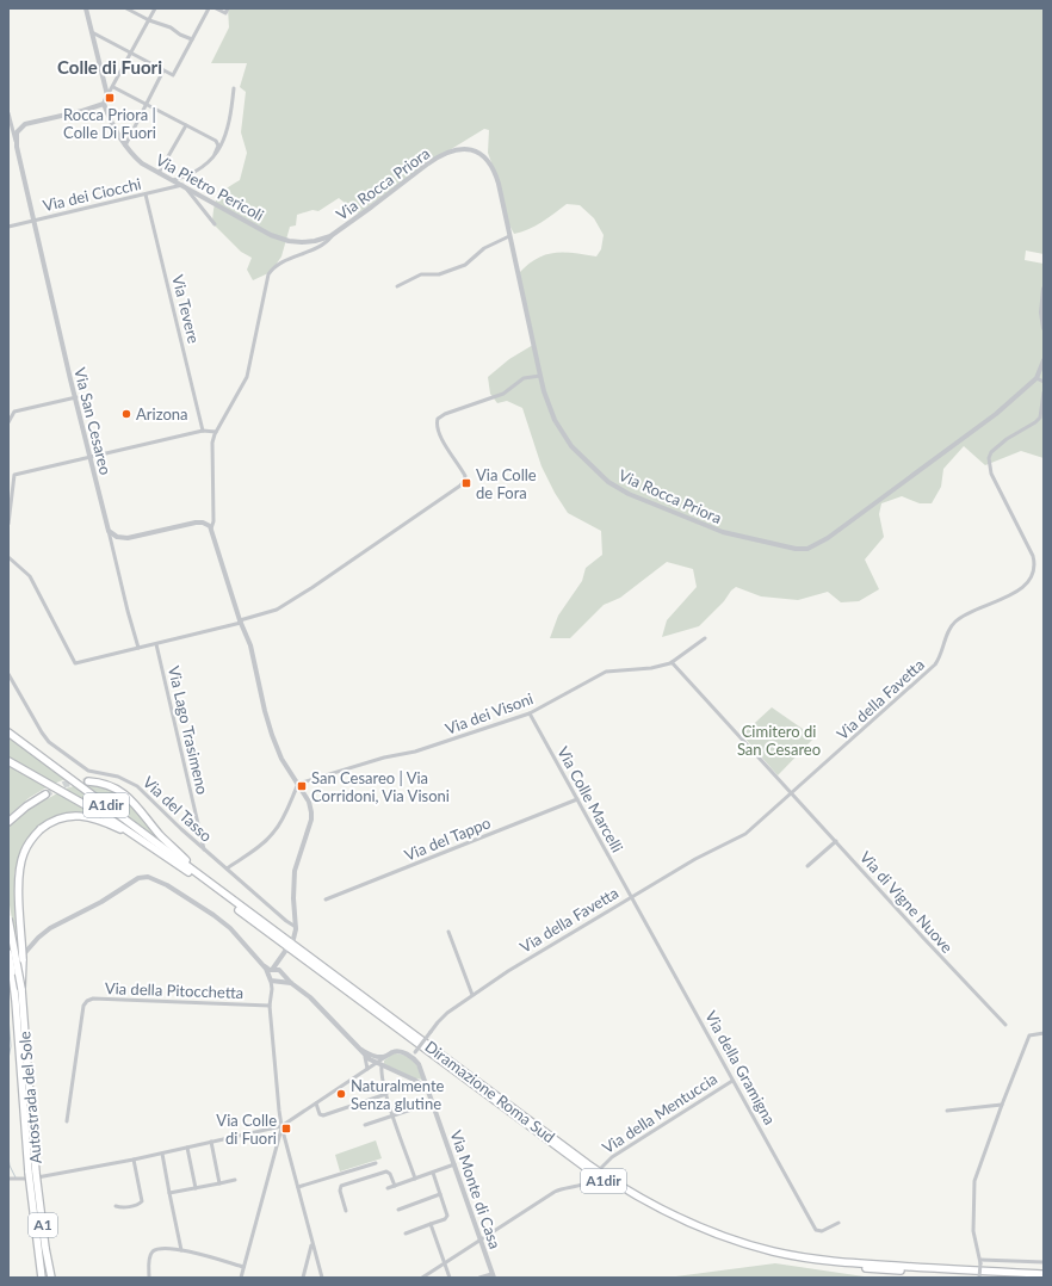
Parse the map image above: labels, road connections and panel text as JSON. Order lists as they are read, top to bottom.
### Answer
{
  "streets": {
    "highway": [
      "A1dir",
      "Diramazione Roma Sud",
      "Autostrada del Sole",
      "A1"
    ],
    "street": [
      "Via Rocca Priora",
      "Via Pietro Pericoli",
      "Via dei Ciocchi",
      "Via Tevere",
      "Via San Cesareo",
      "Via della Favetta",
      "Via dei Visoni",
      "Via Lago Trasimeno",
      "Via Colle Marcelli",
      "Via del Tasso",
      "Via del Tappo",
      "Via di Vigne Nuove",
      "Via della Pitocchetta",
      "Via della Gramigna",
      "Via della Mentuccia",
      "Via Monte di Casa"
    ]
  },
  "crossings": [
    ["Via Rocca Priora", "Via Pietro Pericoli"],
    ["Via Pietro Pericoli", "Via dei Ciocchi"],
    ["Via dei Ciocchi", "Via Tevere"],
    ["Via dei Ciocchi", "Via San Cesareo"],
    ["Via della Favetta", "Via Colle Marcelli"],
    ["Via della Favetta", "Via di Vigne Nuove"],
    ["Via della Favetta", "Via della Gramigna"],
    ["Via della Favetta", "Via Monte di Casa"],
    ["Via dei Visoni", "Via Colle Marcelli"],
    ["Via dei Visoni", "Via di Vigne Nuove"],
    ["Via Lago Trasimeno", "Via del Tasso"],
    ["Via Colle Marcelli", "Via del Tappo"],
    ["Via Colle Marcelli", "Via della Gramigna"],
    ["A1dir", "Diramazione Roma Sud"],
    ["Via della Gramigna", "Via della Mentuccia"]
  ],
  "districts": ["Colle di Fuori"],
  "parks": ["Cimitero di San Cesareo"],
  "places": {
    "transit": [
      "Rocca Priora | Colle Di Fuori",
      "Via Colle de Fora",
      "San Cesareo | Via Corridoni, Via Visoni",
      "Via Colle di Fuori"
    ],
    "other": ["Arizona", "Naturalmente Senza glutine"]
  }
}
